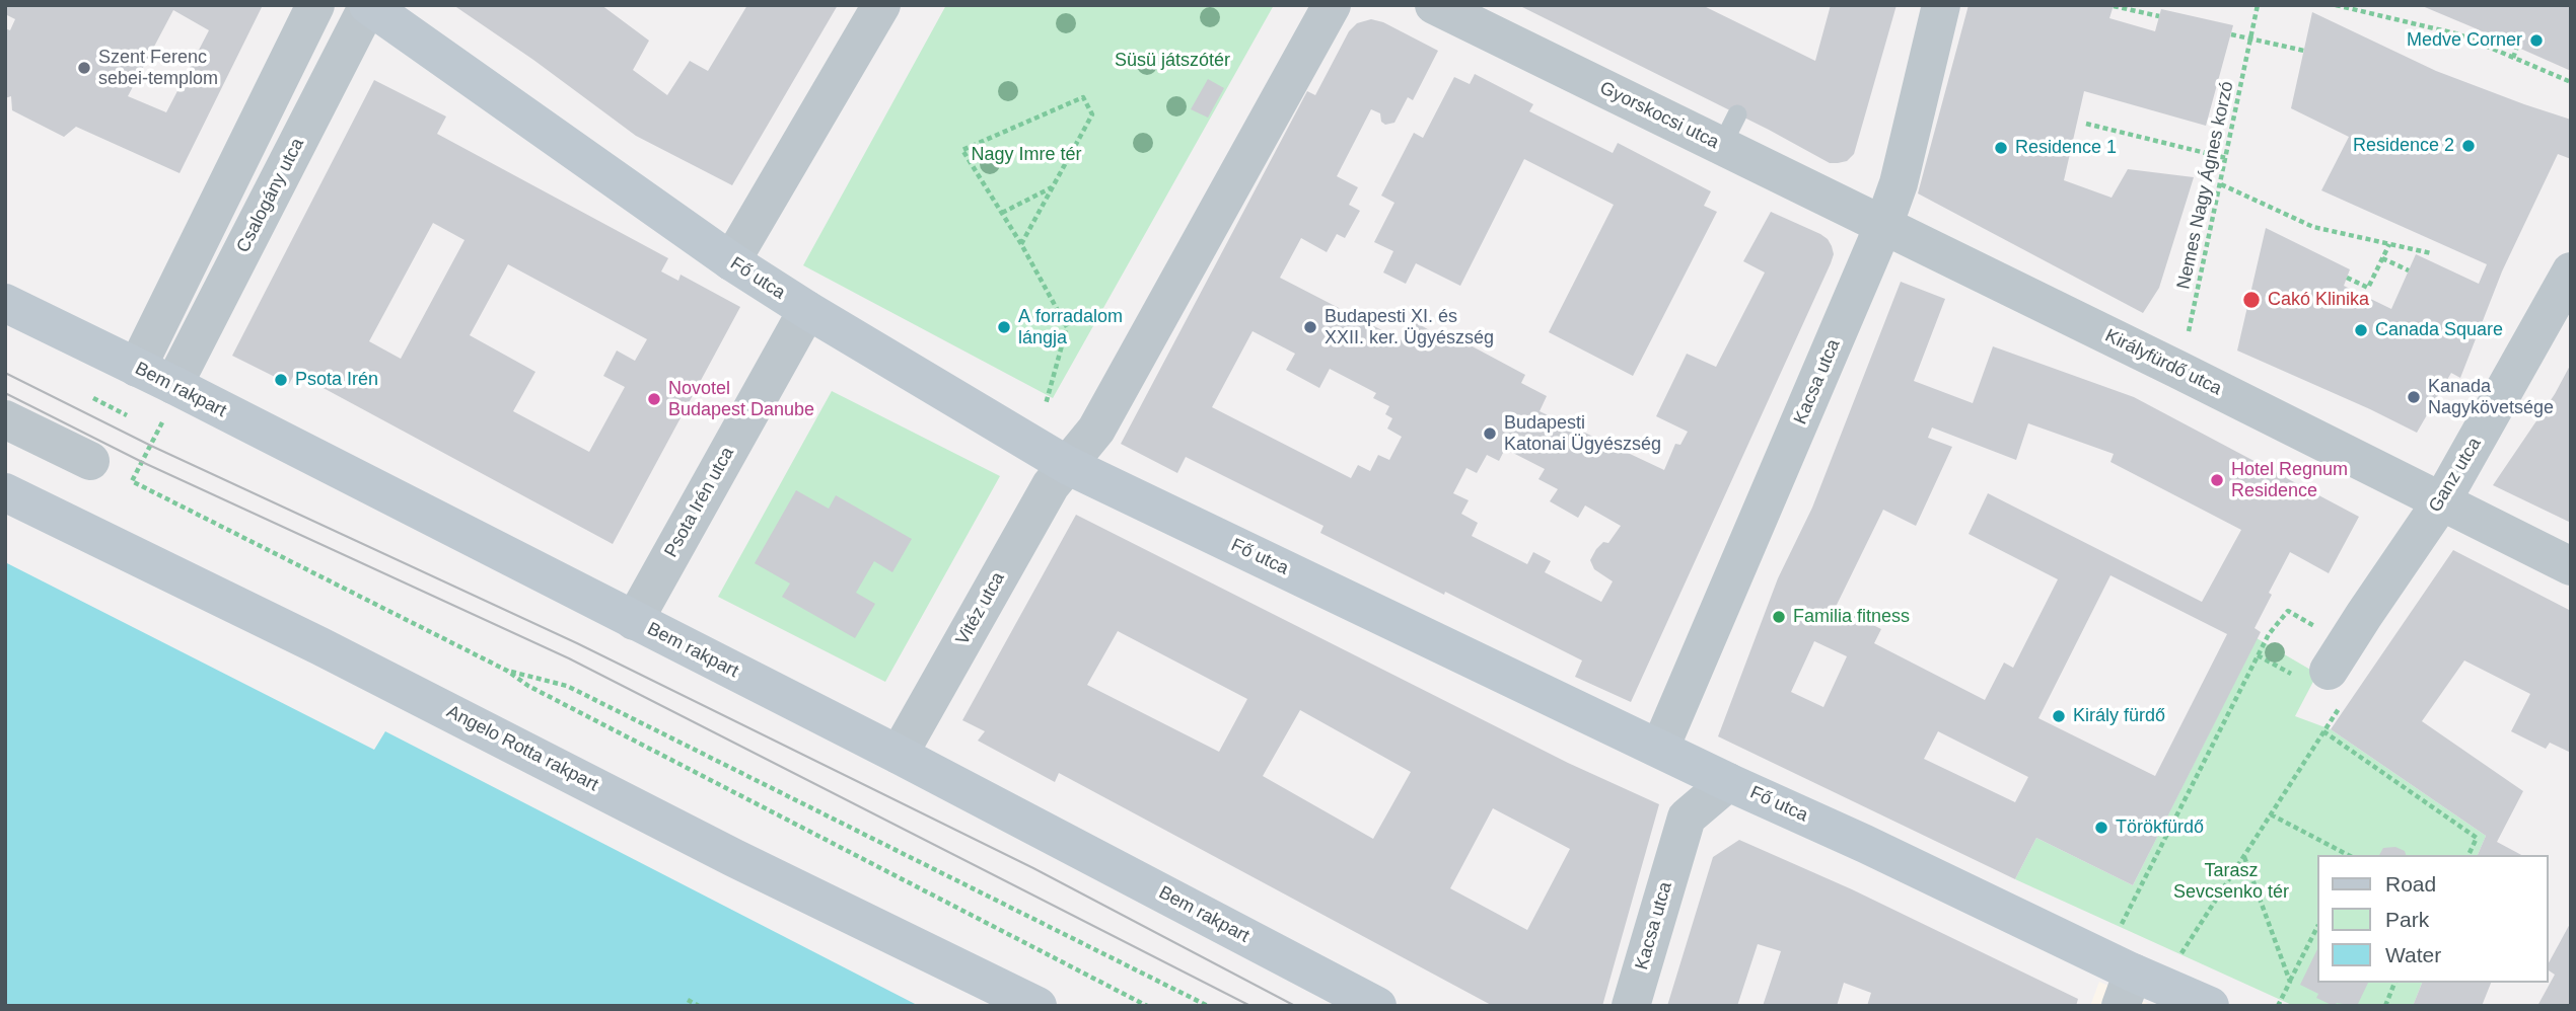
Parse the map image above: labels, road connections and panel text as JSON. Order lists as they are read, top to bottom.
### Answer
{
  "streets": {
    "street": [
      "Gyorskocsi utca",
      "Csalogány utca",
      "Fő utca",
      "Királyfürdő utca",
      "Kacsa utca",
      "Bem rakpart",
      "Ganz utca",
      "Psota Irén utca",
      "Vitéz utca",
      "Angelo Rotta rakpart"
    ],
    "path": ["Nemes Nagy Ágnes korzó"]
  },
  "crossings": [
    ["Gyorskocsi utca", "Királyfürdő utca"],
    ["Gyorskocsi utca", "Kacsa utca"],
    ["Nemes Nagy Ágnes korzó", "Királyfürdő utca"],
    ["Csalogány utca", "Fő utca"],
    ["Csalogány utca", "Bem rakpart"],
    ["Fő utca", "Kacsa utca"],
    ["Fő utca", "Psota Irén utca"],
    ["Fő utca", "Vitéz utca"],
    ["Királyfürdő utca", "Kacsa utca"],
    ["Királyfürdő utca", "Ganz utca"],
    ["Bem rakpart", "Psota Irén utca"],
    ["Bem rakpart", "Vitéz utca"]
  ],
  "parks": ["Süsü játszótér", "Nagy Imre tér", "Tarasz Sevcsenko tér"],
  "places": [
    "Medve Corner",
    "Szent Ferenc sebei-templom",
    "Residence 2",
    "Residence 1",
    "Cakó Klinika",
    "A forradalom lángja",
    "Budapesti XI. és XXII. ker. Ügyészség",
    "Canada Square",
    "Psota Irén",
    "Kanada Nagykövetsége",
    "Novotel Budapest Danube",
    "Budapesti Katonai Ügyészség",
    "Hotel Regnum Residence",
    "Familia fitness",
    "Király fürdő",
    "Törökfürdő"
  ],
  "legend": ["Road", "Park", "Water"]
}
